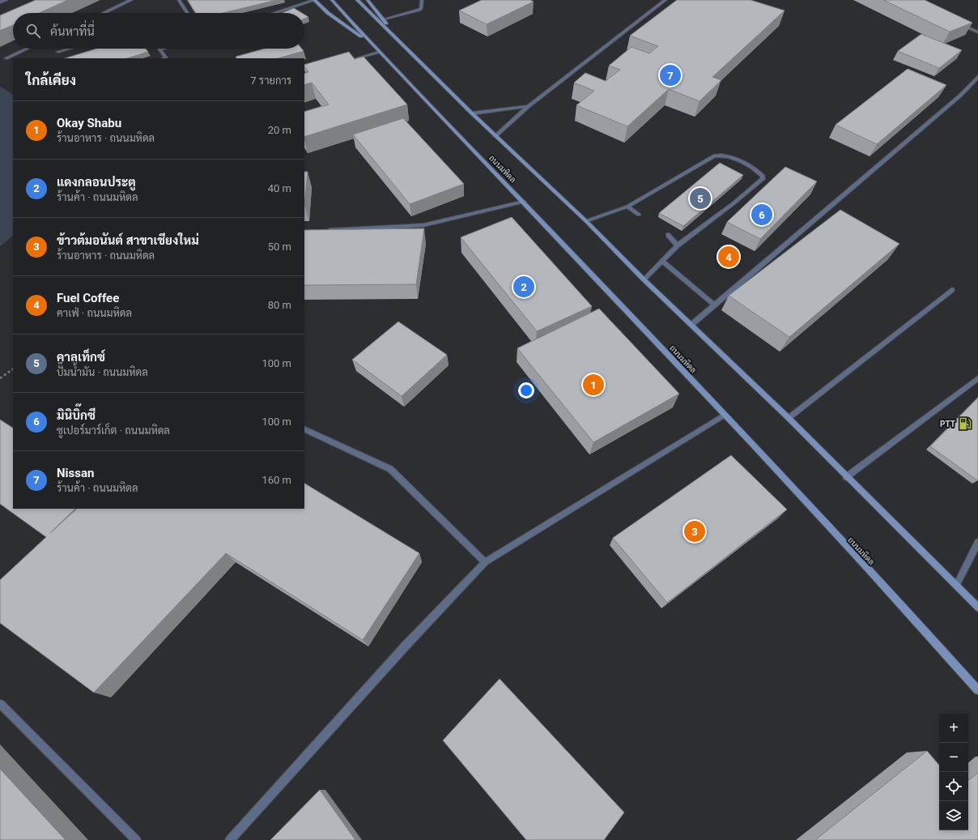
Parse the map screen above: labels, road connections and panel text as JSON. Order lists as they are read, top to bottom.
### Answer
{
  "streets": {
    "main road": ["ถนนมหิดล"]
  },
  "places": {
    "fuel station": ["PTT"]
  },
  "page": {
    "search": "ค้นหาที่นี่",
    "heading": ["ใกล้เคียง", "7 รายการ"],
    "pins": [
      "7",
      "5",
      "6",
      "4",
      "2",
      "1",
      "3"
    ],
    "list": [
      {
        "mark": "1",
        "name": "Okay Shabu",
        "note": "ร้านอาหาร · ถนนมหิดล",
        "value": "20 m"
      },
      {
        "mark": "2",
        "name": "แดงกลอนประตู",
        "note": "ร้านค้า · ถนนมหิดล",
        "value": "40 m"
      },
      {
        "mark": "3",
        "name": "ข้าวต้มอนันต์ สาขาเชียงใหม่",
        "note": "ร้านอาหาร · ถนนมหิดล",
        "value": "50 m"
      },
      {
        "mark": "4",
        "name": "Fuel Coffee",
        "note": "คาเฟ่ · ถนนมหิดล",
        "value": "80 m"
      },
      {
        "mark": "5",
        "name": "คาลเท็กซ์",
        "note": "ปั๊มน้ำมัน · ถนนมหิดล",
        "value": "100 m"
      },
      {
        "mark": "6",
        "name": "มินิบิ๊กซี",
        "note": "ซูเปอร์มาร์เก็ต · ถนนมหิดล",
        "value": "100 m"
      },
      {
        "mark": "7",
        "name": "Nissan",
        "note": "ร้านค้า · ถนนมหิดล",
        "value": "160 m"
      }
    ],
    "map_buttons": ["+", "−"]
  }
}
